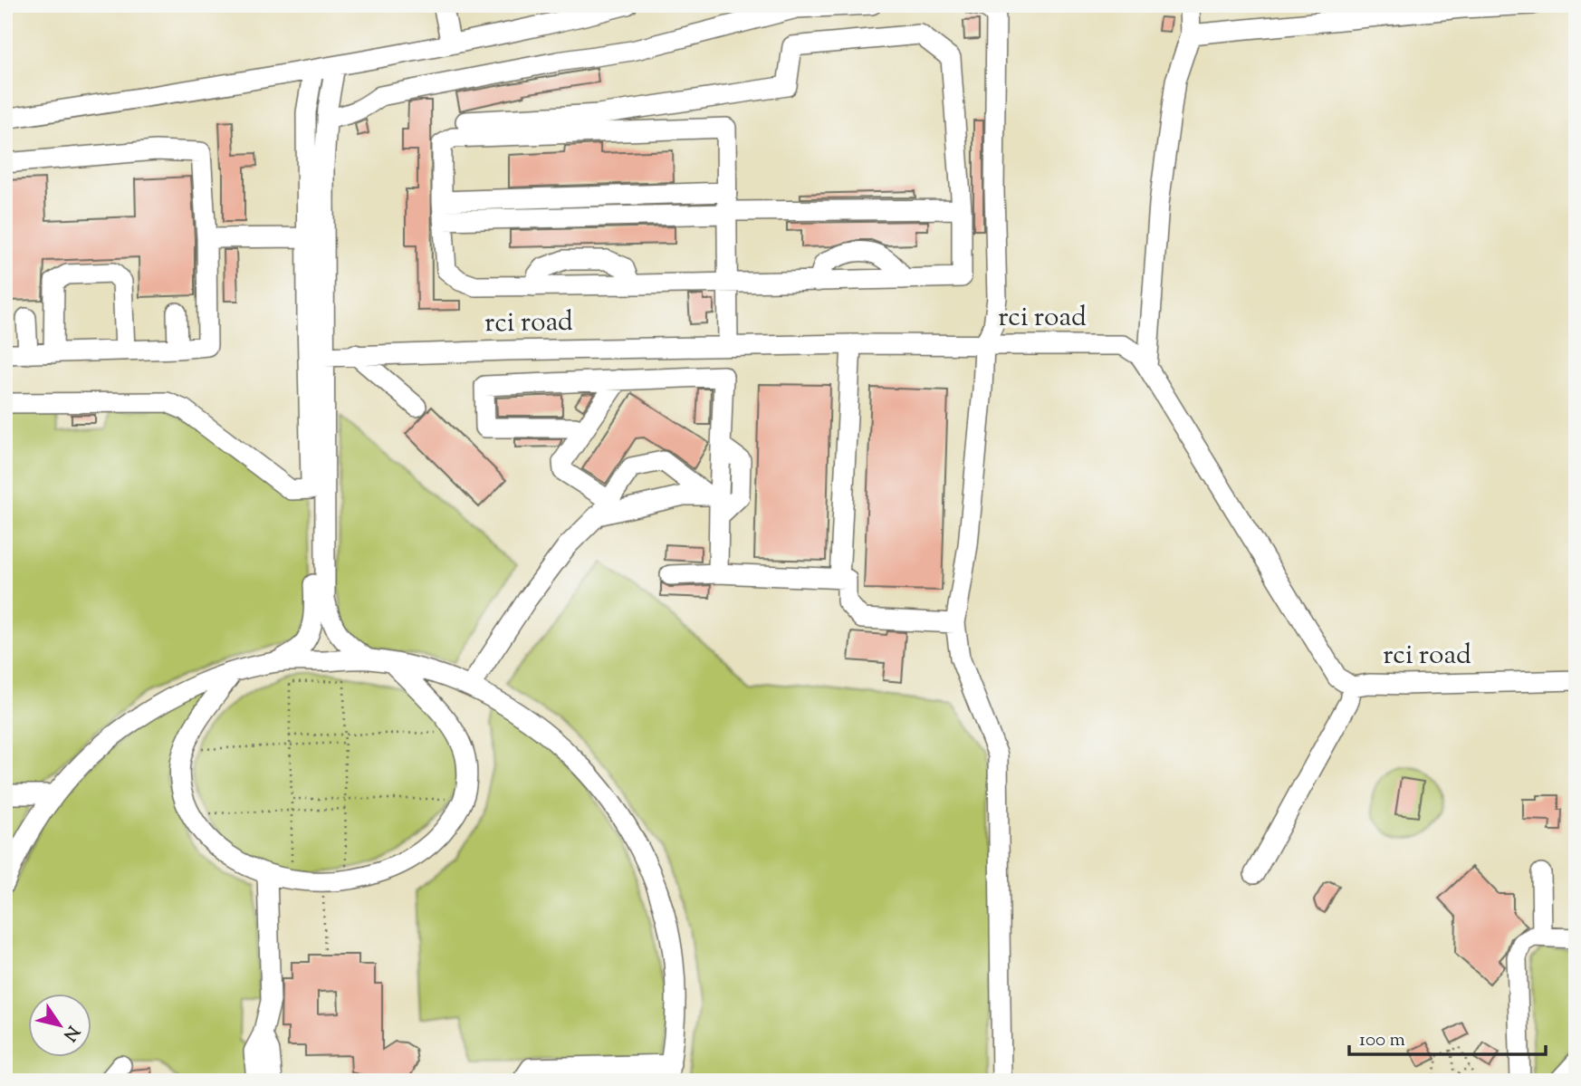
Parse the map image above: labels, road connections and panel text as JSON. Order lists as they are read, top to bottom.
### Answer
{
  "streets": {
    "street": ["rci road"]
  },
  "scale_bar": "100 m",
  "north": "bottom right"
}
